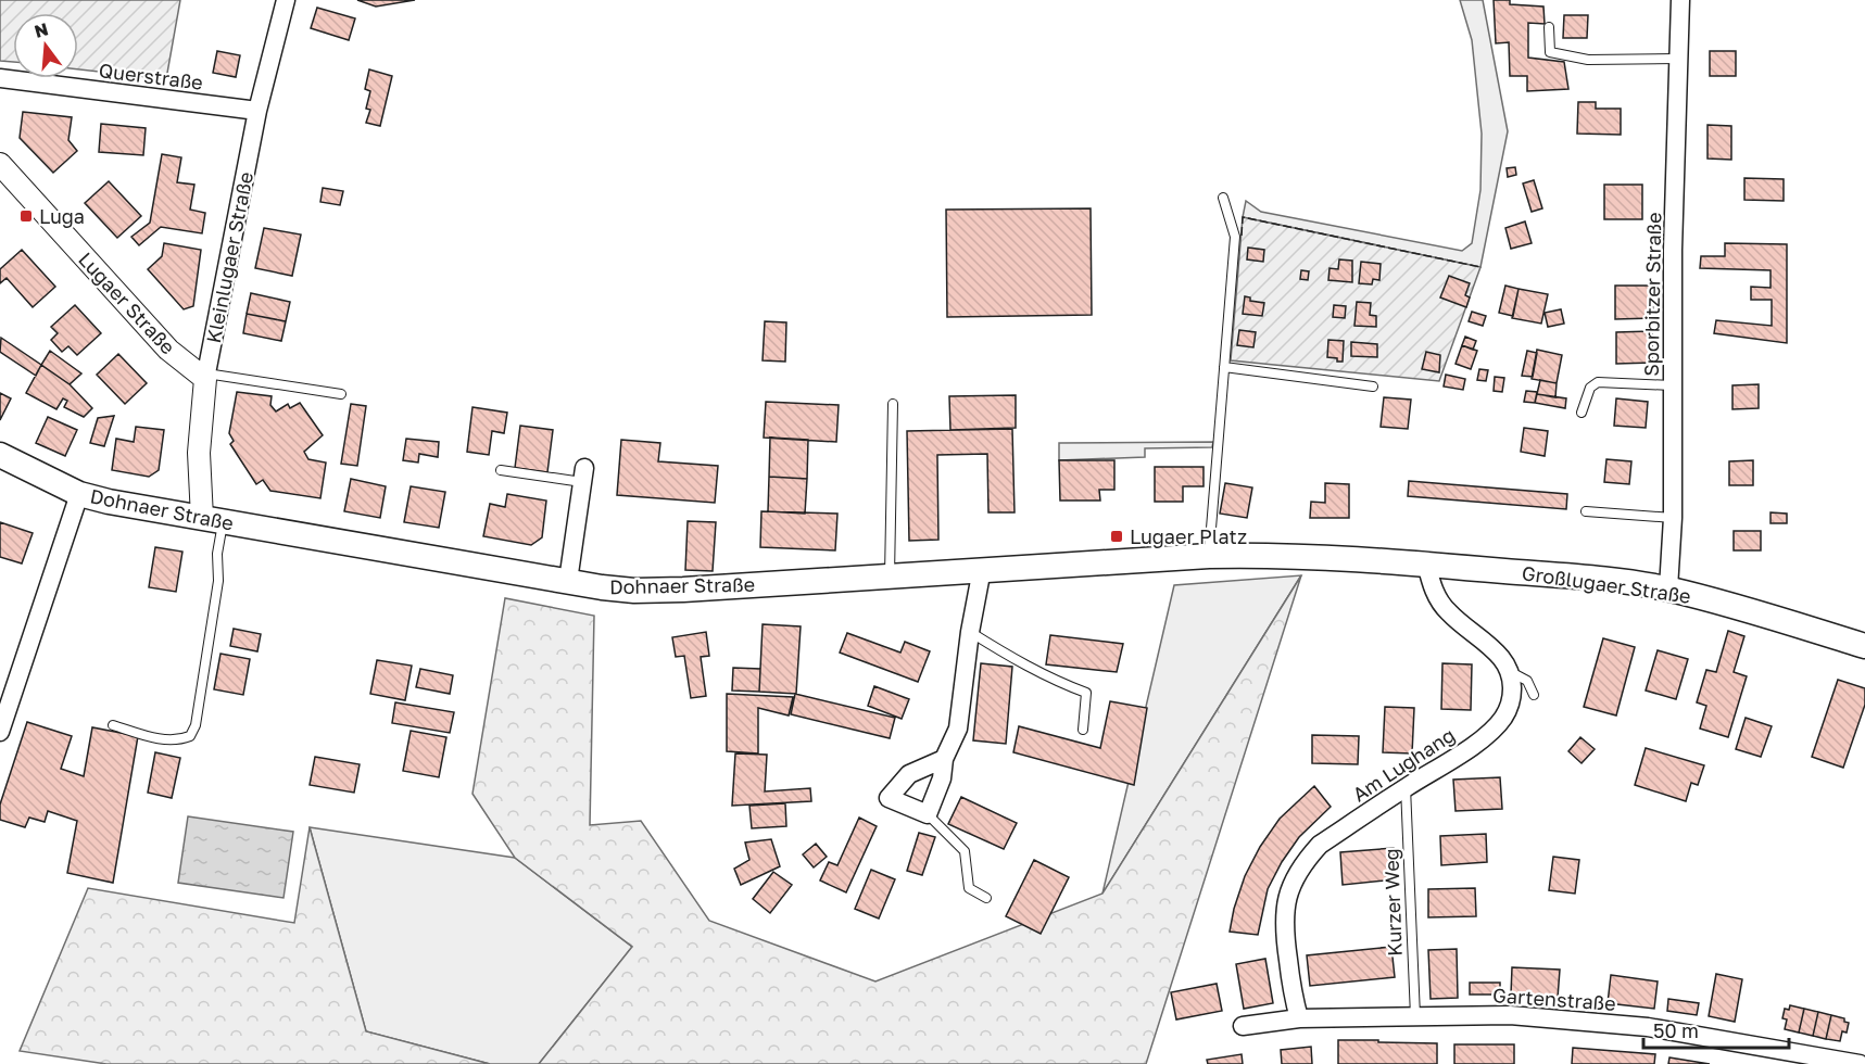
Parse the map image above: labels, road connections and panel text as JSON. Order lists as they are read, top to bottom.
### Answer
{
  "streets": {
    "main road": ["Dohnaer Straße", "Großlugaer Straße"],
    "street": [
      "Querstraße",
      "Kleinlugaer Straße",
      "Sporbitzer Straße",
      "Lugaer Straße",
      "Am Lughang",
      "Gartenstraße"
    ],
    "lane": ["Kurzer Weg"]
  },
  "crossings": [
    ["Querstraße", "Kleinlugaer Straße"],
    ["Kleinlugaer Straße", "Lugaer Straße"],
    ["Kleinlugaer Straße", "Dohnaer Straße"],
    ["Sporbitzer Straße", "Großlugaer Straße"],
    ["Dohnaer Straße", "Großlugaer Straße"],
    ["Am Lughang", "Kurzer Weg"],
    ["Am Lughang", "Gartenstraße"],
    ["Kurzer Weg", "Gartenstraße"]
  ],
  "places": {
    "transit": ["Luga", "Lugaer Platz"]
  },
  "scale_bar": "50 m",
  "north": "top"
}
